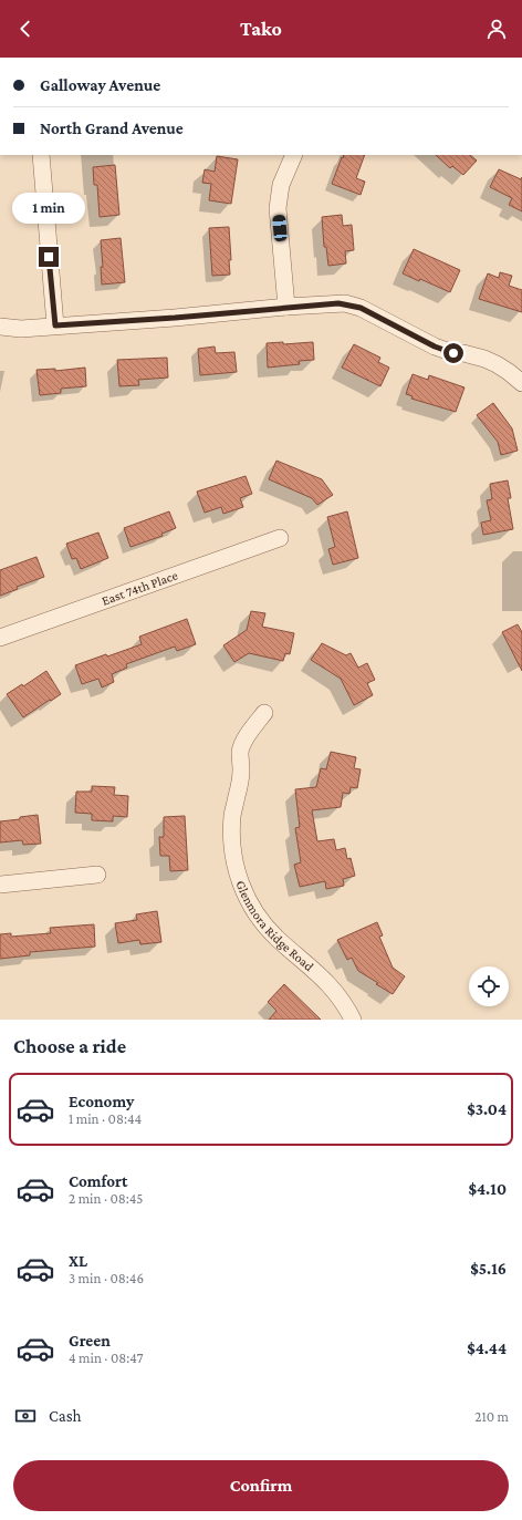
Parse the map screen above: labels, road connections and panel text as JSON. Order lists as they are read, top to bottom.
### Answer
{
  "streets": {
    "street": ["East 74th Place", "Glenmora Ridge Road"]
  },
  "page": {
    "header": "Tako",
    "banner": ["Galloway Avenue", "North Grand Avenue"],
    "bubble": "1 min",
    "heading": "Choose a ride",
    "list": [
      {
        "name": "Economy",
        "note": "1 min · 08:44",
        "value": "$3.04"
      },
      {
        "name": "Comfort",
        "note": "2 min · 08:45",
        "value": "$4.10"
      },
      {
        "name": "XL",
        "note": "3 min · 08:46",
        "value": "$5.16"
      },
      {
        "name": "Green",
        "note": "4 min · 08:47",
        "value": "$4.44"
      }
    ],
    "pay": ["Cash", "210 m"],
    "buttons": "Confirm"
  }
}
